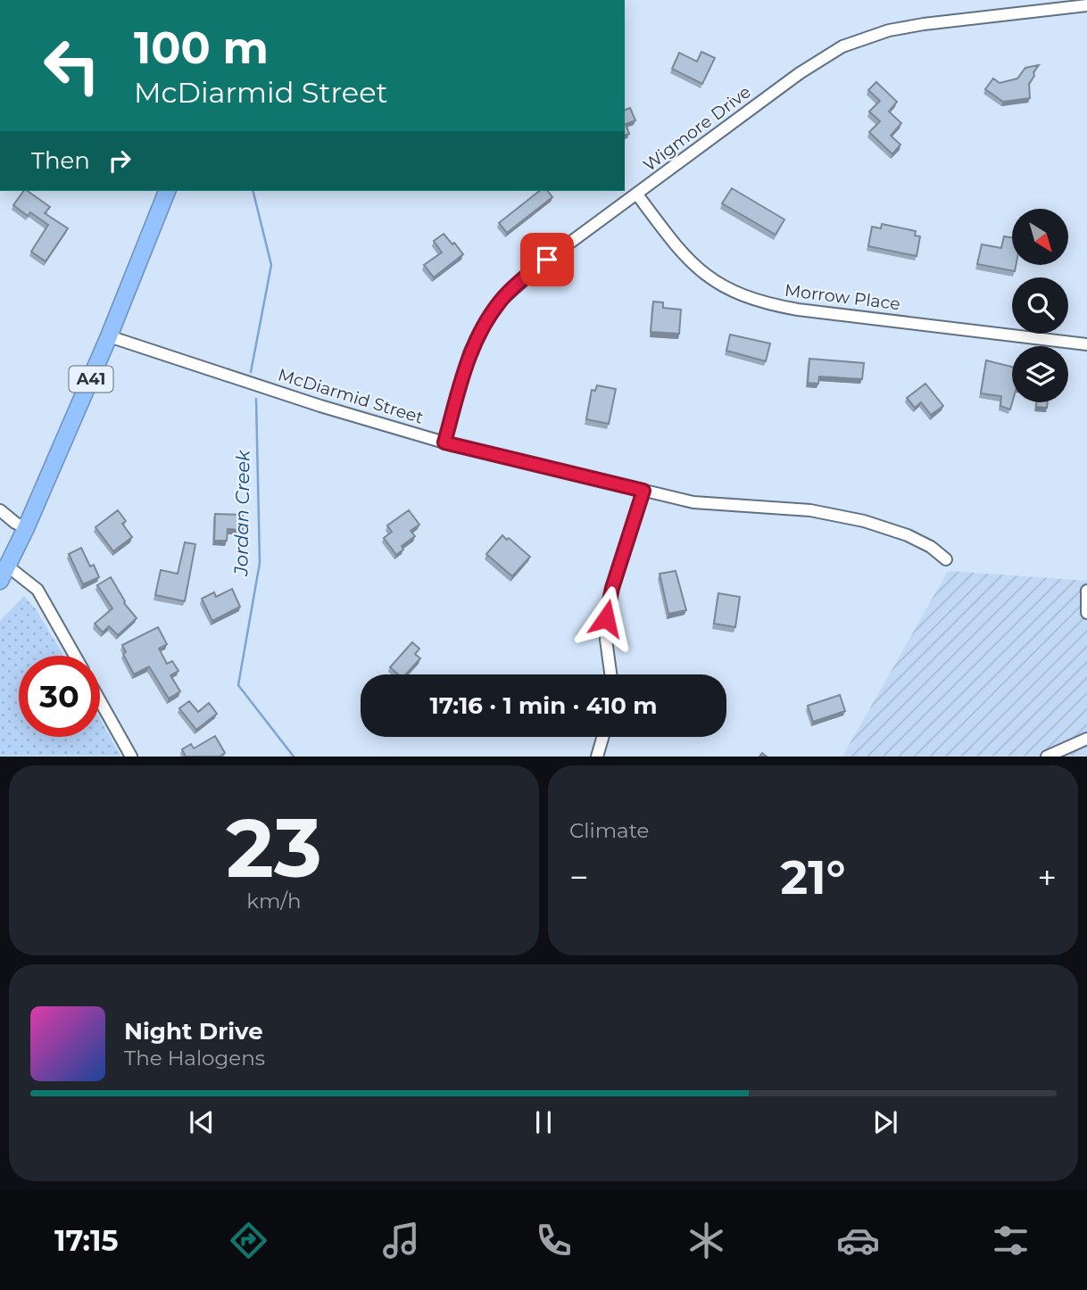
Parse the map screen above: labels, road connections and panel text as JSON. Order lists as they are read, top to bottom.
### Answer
{
  "streets": {
    "highway": ["A41"],
    "street": ["Wigmore Drive", "Morrow Place", "McDiarmid Street"]
  },
  "crossings": [
    ["Wigmore Drive", "Morrow Place"],
    ["Wigmore Drive", "McDiarmid Street"],
    ["A41", "McDiarmid Street"]
  ],
  "water": ["Jordan Creek"],
  "north": "bottom right",
  "page": {
    "turn": ["100 m", "McDiarmid Street"],
    "then": "Then",
    "limit": "30",
    "trip": "17:16 · 1 min · 410 m",
    "tile": [
      ["23", "km/h"],
      "Climate"
    ],
    "heat": ["−", "21°", "+"],
    "song": ["Night Drive", "The Halogens"],
    "tabs": "17:15"
  }
}
